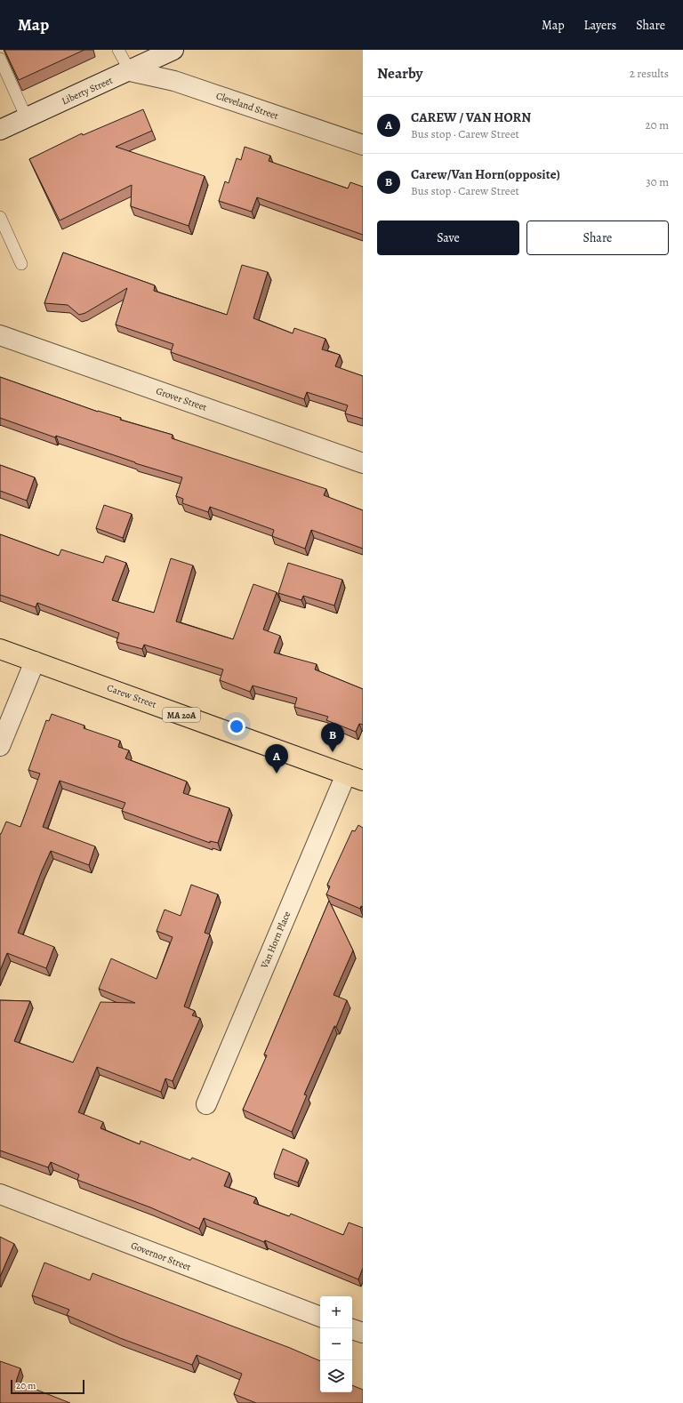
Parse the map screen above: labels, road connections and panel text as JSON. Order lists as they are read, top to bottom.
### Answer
{
  "streets": {
    "main road": ["Carew Street", "MA 20A"],
    "street": [
      "Liberty Street",
      "Cleveland Street",
      "Grover Street",
      "Van Horn Place",
      "Governor Street"
    ]
  },
  "crossings": [
    ["Liberty Street", "Cleveland Street"],
    ["Carew Street", "Van Horn Place"]
  ],
  "scale_bar": "20 m",
  "page": {
    "header": "Map",
    "nav": ["Map", "Layers", "Share"],
    "heading": ["Nearby", "2 results"],
    "list": [
      {
        "mark": "A",
        "name": "CAREW / VAN HORN",
        "note": "Bus stop · Carew Street",
        "value": "20 m"
      },
      {
        "mark": "B",
        "name": "Carew/Van Horn(opposite)",
        "note": "Bus stop · Carew Street",
        "value": "30 m"
      }
    ],
    "buttons": ["Save", "Share"],
    "pins": ["B", "A"],
    "map_buttons": ["+", "−"],
    "scale": "20 m"
  }
}
